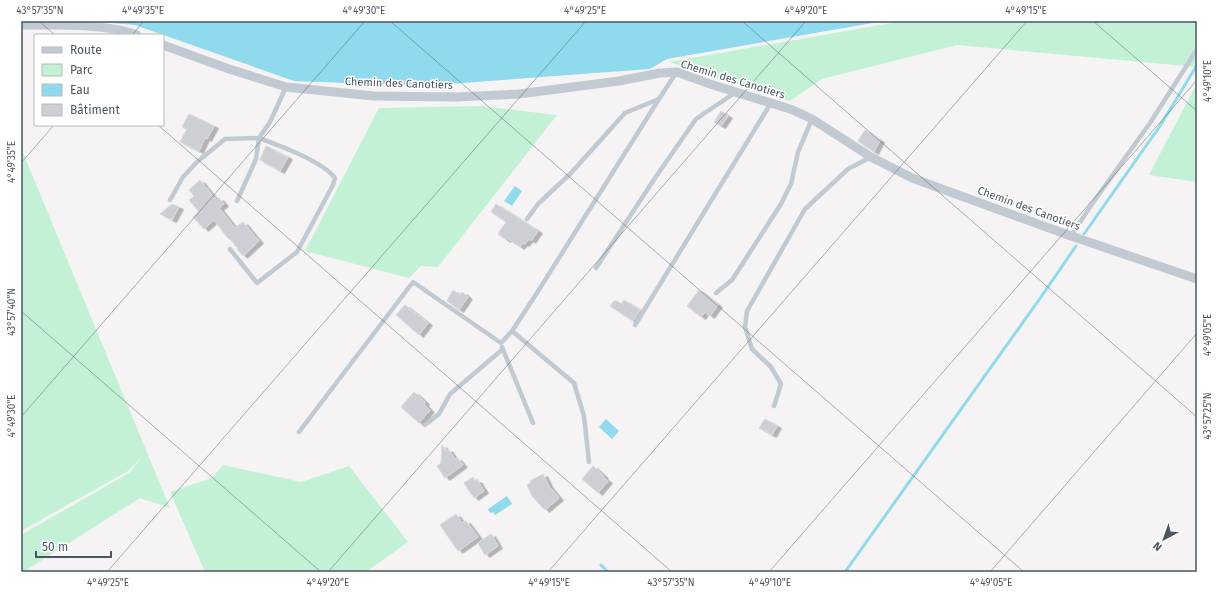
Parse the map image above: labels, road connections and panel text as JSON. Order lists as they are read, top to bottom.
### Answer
{
  "streets": {
    "street": ["Chemin des Canotiers"]
  },
  "legend": [
    "Route",
    "Parc",
    "Eau",
    "Bâtiment"
  ],
  "scale_bar": "50 m",
  "north": "bottom left",
  "coordinates": [
    "43°57'35\"N",
    "4°49'35\"E",
    "4°49'30\"E",
    "4°49'25\"E",
    "4°49'20\"E",
    "4°49'15\"E",
    "4°49'10\"E",
    "43°57'40\"N",
    "4°49'05\"E",
    "43°57'25\"N"
  ]
}
